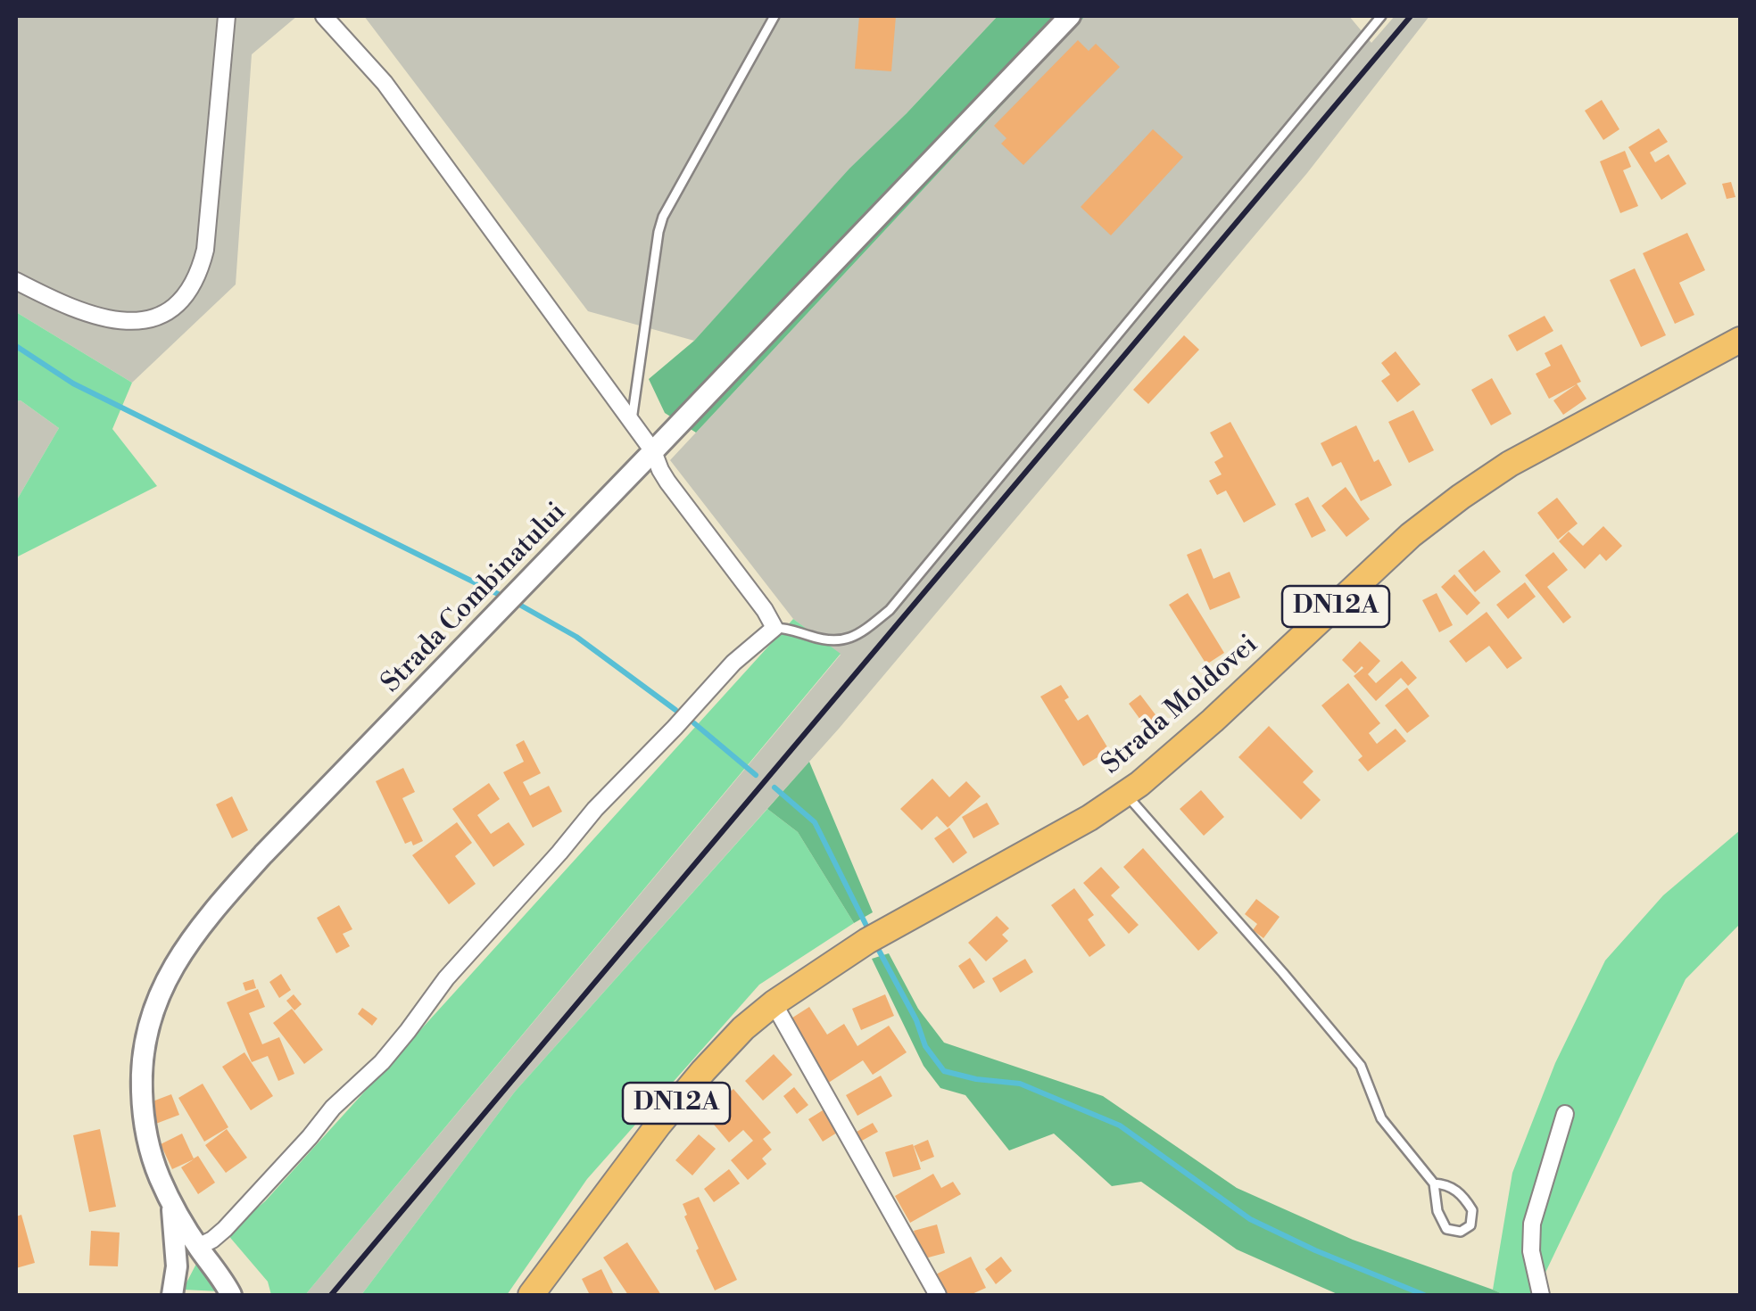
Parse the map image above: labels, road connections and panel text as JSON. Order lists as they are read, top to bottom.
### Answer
{
  "streets": {
    "main road": ["DN12A", "Strada Moldovei"],
    "street": ["Strada Combinatului"]
  }
}
